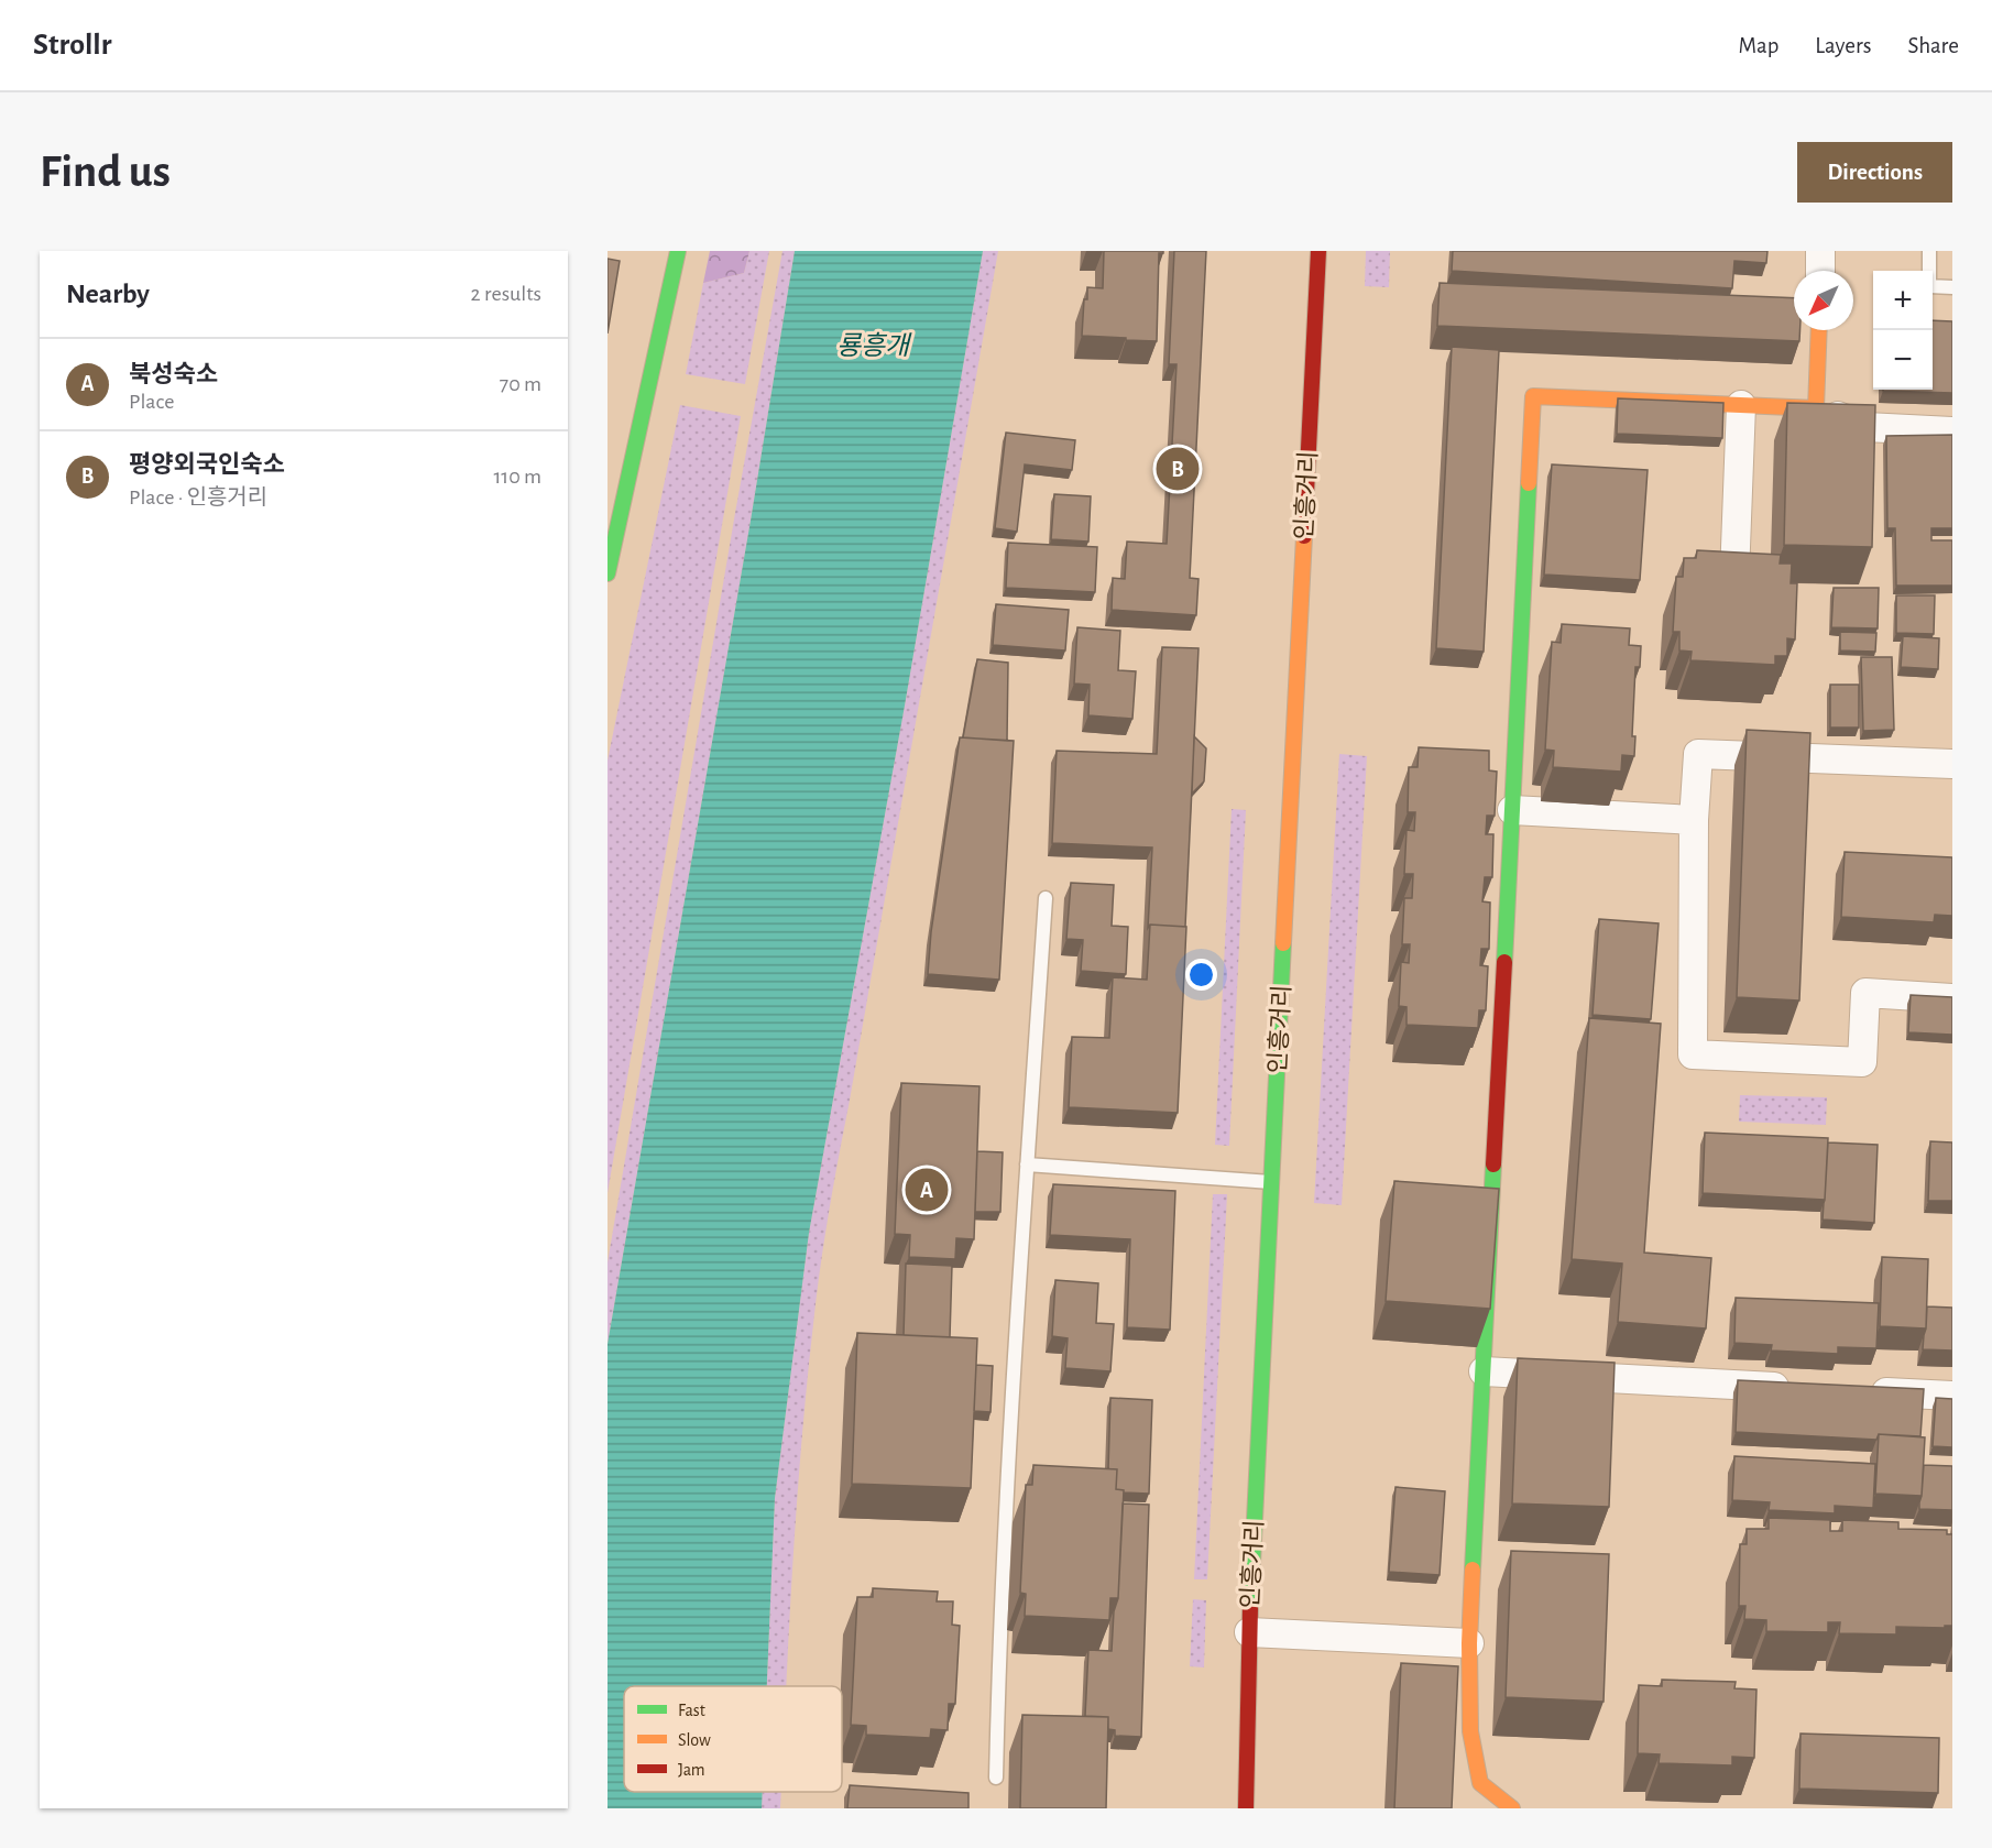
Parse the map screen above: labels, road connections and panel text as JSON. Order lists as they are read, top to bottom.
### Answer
{
  "streets": {
    "street": ["인흥거리"]
  },
  "water": ["룡흥개"],
  "legend": ["Fast", "Slow", "Jam"],
  "north": "bottom left",
  "page": {
    "header": "Strollr",
    "nav": ["Map", "Layers", "Share"],
    "buttons": "Directions",
    "title": "Find us",
    "heading": ["Nearby", "2 results"],
    "map_buttons": ["+", "−"],
    "list": [
      {
        "mark": "A",
        "name": "북성숙소",
        "note": "Place",
        "value": "70 m"
      },
      {
        "mark": "B",
        "name": "평양외국인숙소",
        "note": "Place · 인흥거리",
        "value": "110 m"
      }
    ],
    "pins": ["B", "A"]
  }
}
